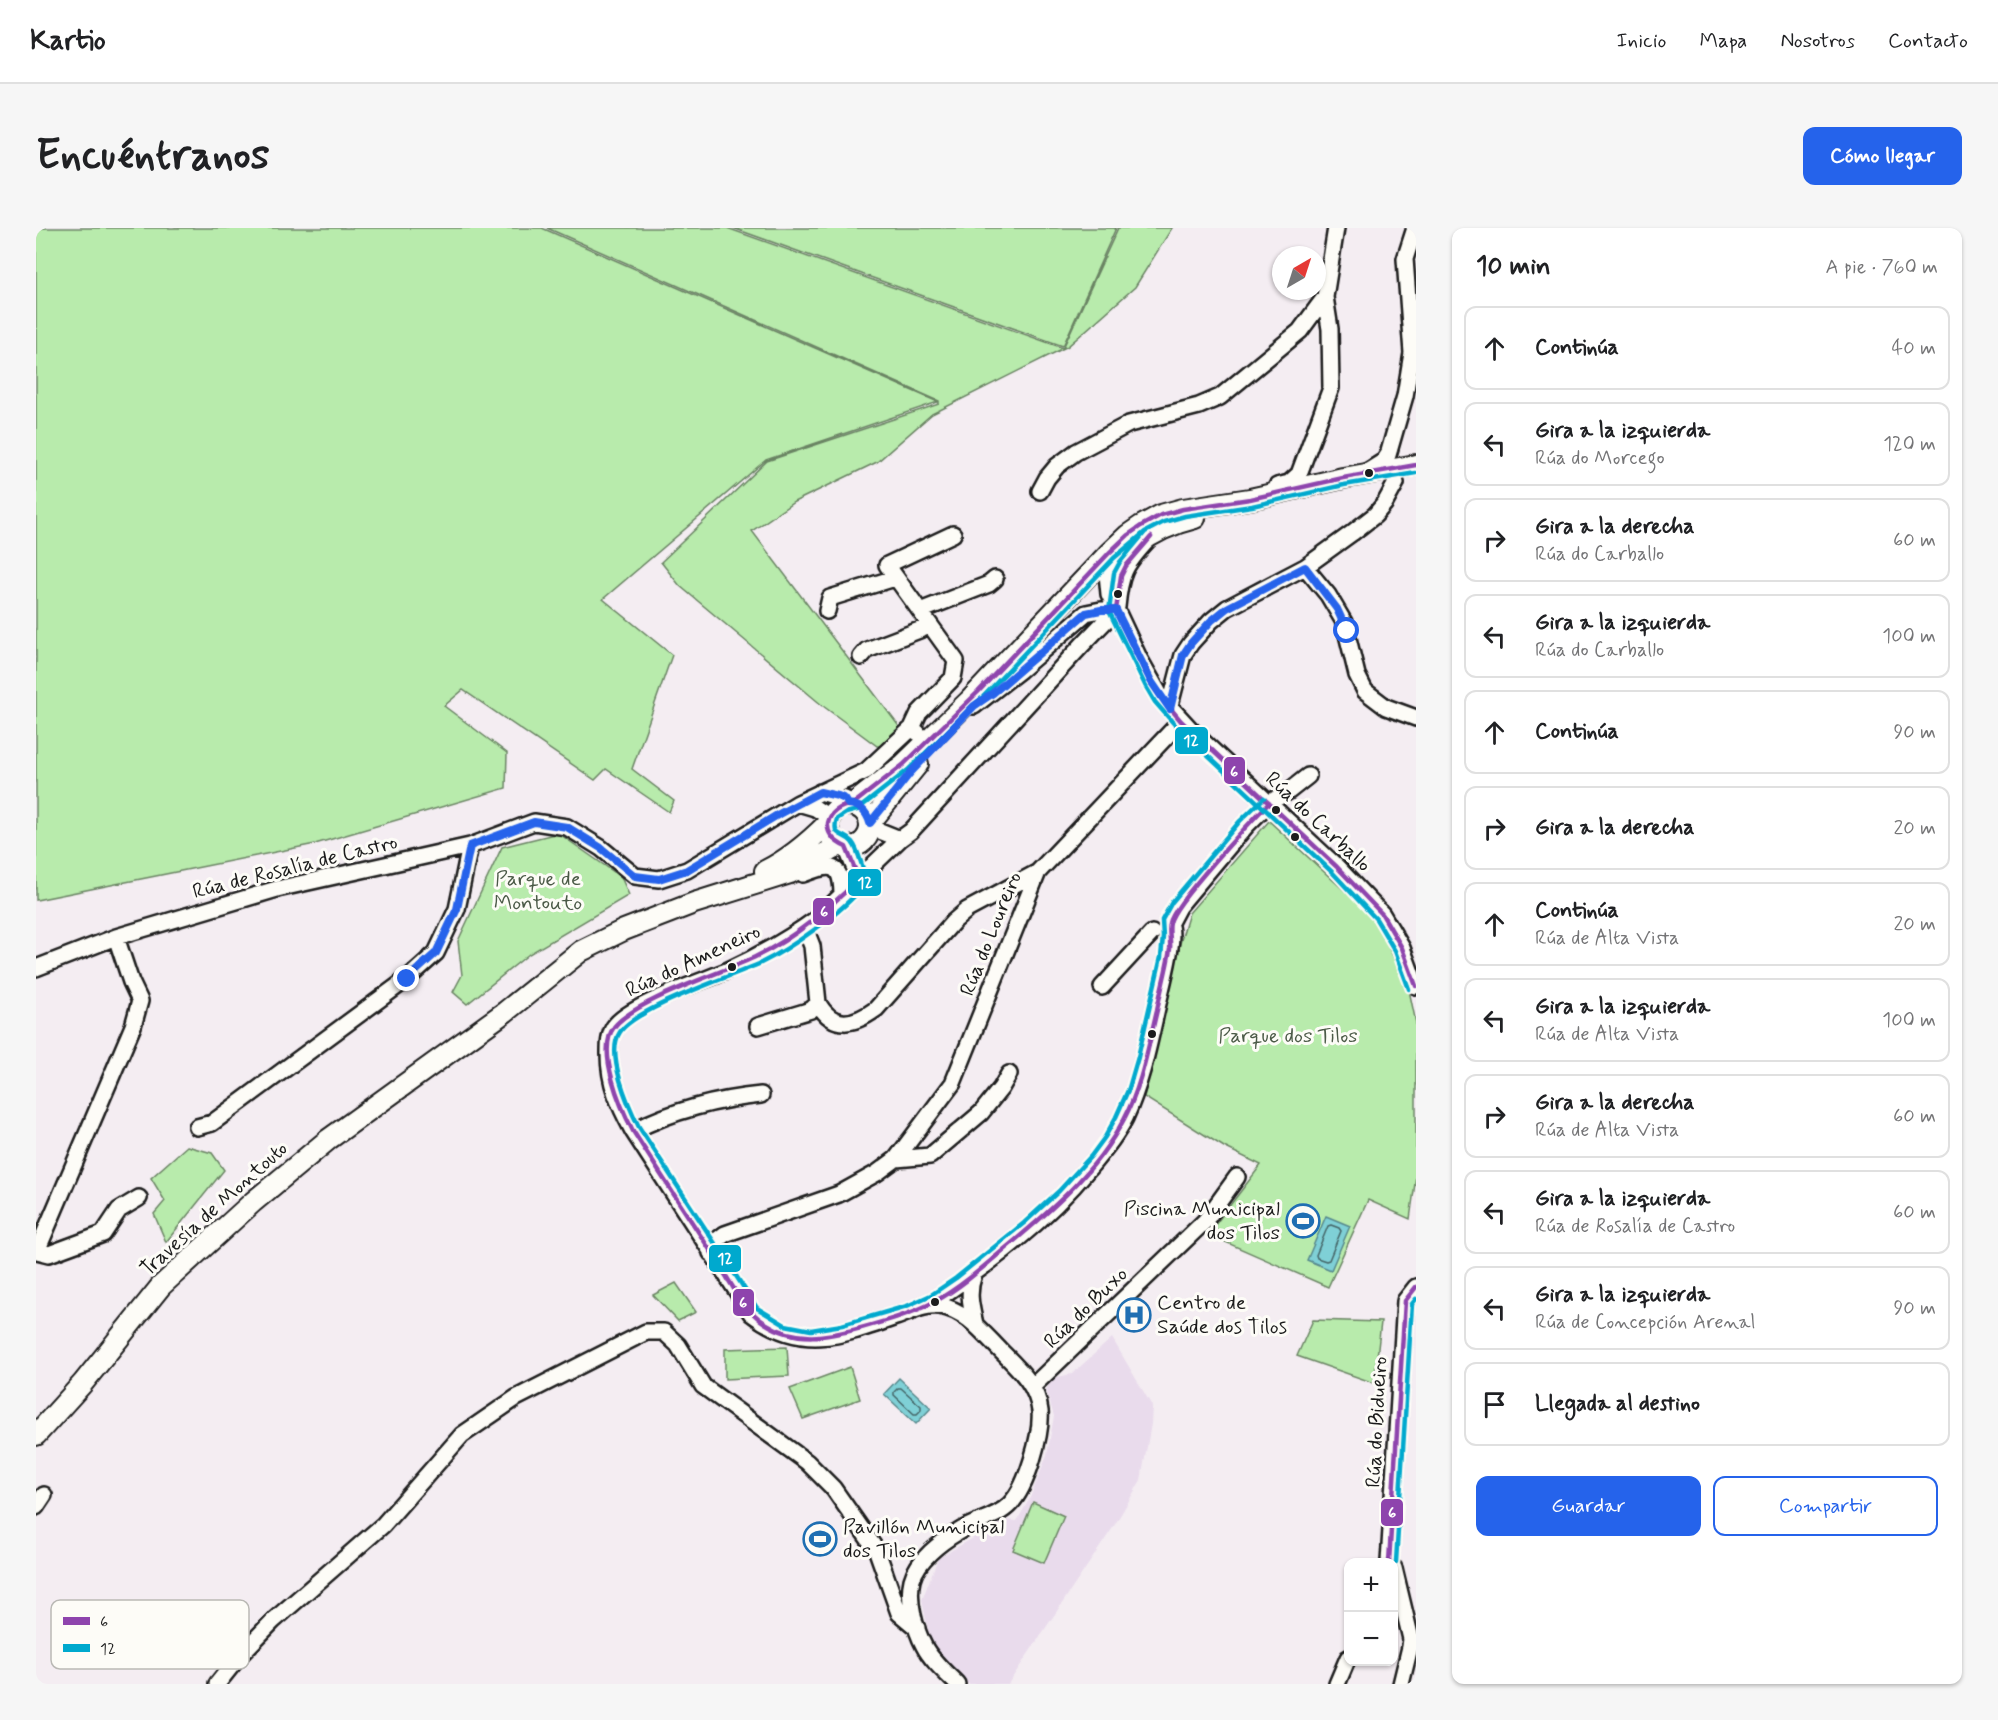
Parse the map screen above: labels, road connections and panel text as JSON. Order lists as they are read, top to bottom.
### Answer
{
  "streets": {
    "main road": ["Travesía de Montouto"],
    "street": [
      "Rúa do Carballo",
      "Rúa de Rosalía de Castro",
      "Rúa do Loureiro",
      "Rúa do Ameneiro",
      "Rúa do Buxo",
      "Rúa do Bidueiro"
    ]
  },
  "crossings": [
    ["Rúa do Carballo", "Rúa do Loureiro"],
    ["Rúa do Carballo", "Rúa do Ameneiro"],
    ["Rúa do Loureiro", "Rúa do Ameneiro"]
  ],
  "parks": ["Parque de Montouto", "Parque dos Tilos"],
  "places": {
    "sports": ["Piscina Municipal dos Tilos", "Pavillón Municipal dos Tilos"],
    "hospital": ["Centro de Saúde dos Tilos"]
  },
  "lines": ["transit line 6", "transit line 12"],
  "legend": ["6", "12"],
  "north": "top right",
  "page": {
    "header": "Kartio",
    "nav": [
      "Inicio",
      "Mapa",
      "Nosotros",
      "Contacto"
    ],
    "buttons": [
      "Cómo llegar",
      ["Guardar", "Compartir"]
    ],
    "title": "Encuéntranos",
    "heading": ["10 min", "A pie · 760 m"],
    "list": [
      ["Continúa", "40 m"],
      ["Gira a la izquierda", "Rúa do Morcego", "120 m"],
      ["Gira a la derecha", "Rúa do Carballo", "60 m"],
      ["Gira a la izquierda", "Rúa do Carballo", "100 m"],
      ["Continúa", "90 m"],
      ["Gira a la derecha", "20 m"],
      ["Continúa", "Rúa de Alta Vista", "20 m"],
      ["Gira a la izquierda", "Rúa de Alta Vista", "100 m"],
      ["Gira a la derecha", "Rúa de Alta Vista", "60 m"],
      ["Gira a la izquierda", "Rúa de Rosalía de Castro", "60 m"],
      ["Gira a la izquierda", "Rúa de Concepción Arenal", "90 m"],
      "Llegada al destino"
    ],
    "map_buttons": ["+", "−"]
  }
}
